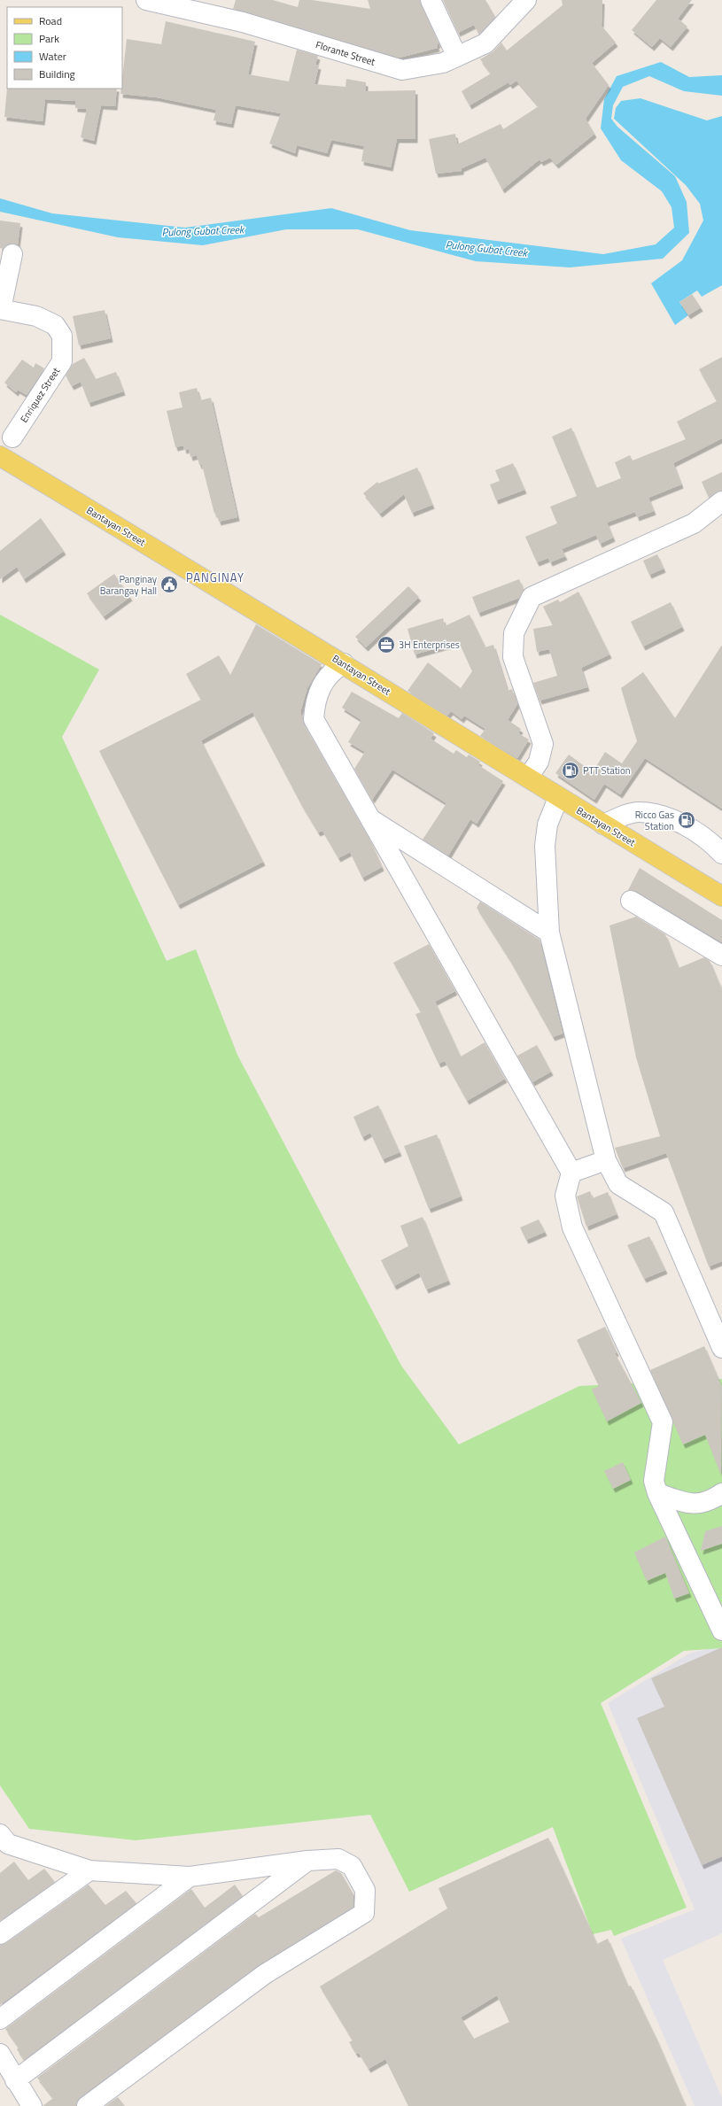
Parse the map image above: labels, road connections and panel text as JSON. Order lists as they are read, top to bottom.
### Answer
{
  "streets": {
    "main road": ["Bantayan Street"],
    "street": ["Florante Street", "Enriquez Street"]
  },
  "crossings": [
    ["Enriquez Street", "Bantayan Street"]
  ],
  "districts": ["PANGINAY"],
  "water": ["Pulong Gubat Creek"],
  "places": {
    "public building": ["Panginay Barangay Hall"],
    "office": ["3H Enterprises"],
    "fuel station": ["PTT Station", "Ricco Gas Station"]
  },
  "legend": [
    "Road",
    "Park",
    "Water",
    "Building"
  ]
}
